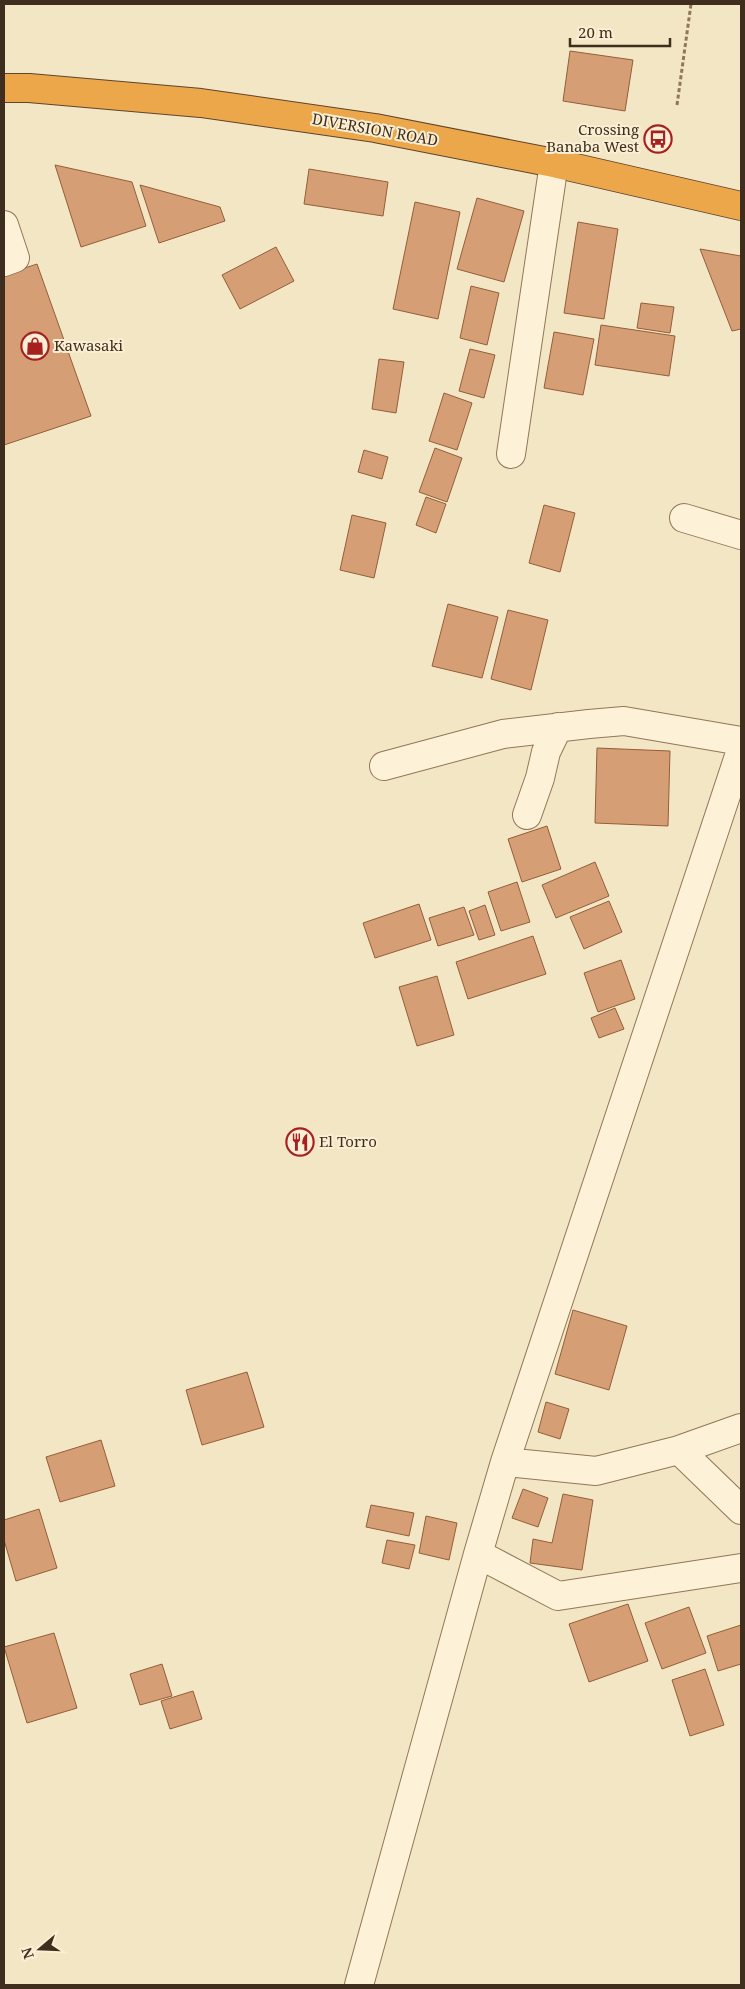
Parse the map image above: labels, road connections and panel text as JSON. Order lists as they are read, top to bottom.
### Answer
{
  "streets": {
    "highway": ["DIVERSION ROAD"]
  },
  "places": {
    "bus stop": ["Crossing Banaba West"],
    "shop": ["Kawasaki"],
    "restaurant": ["El Torro"]
  },
  "scale_bar": "20 m",
  "north": "left"
}
